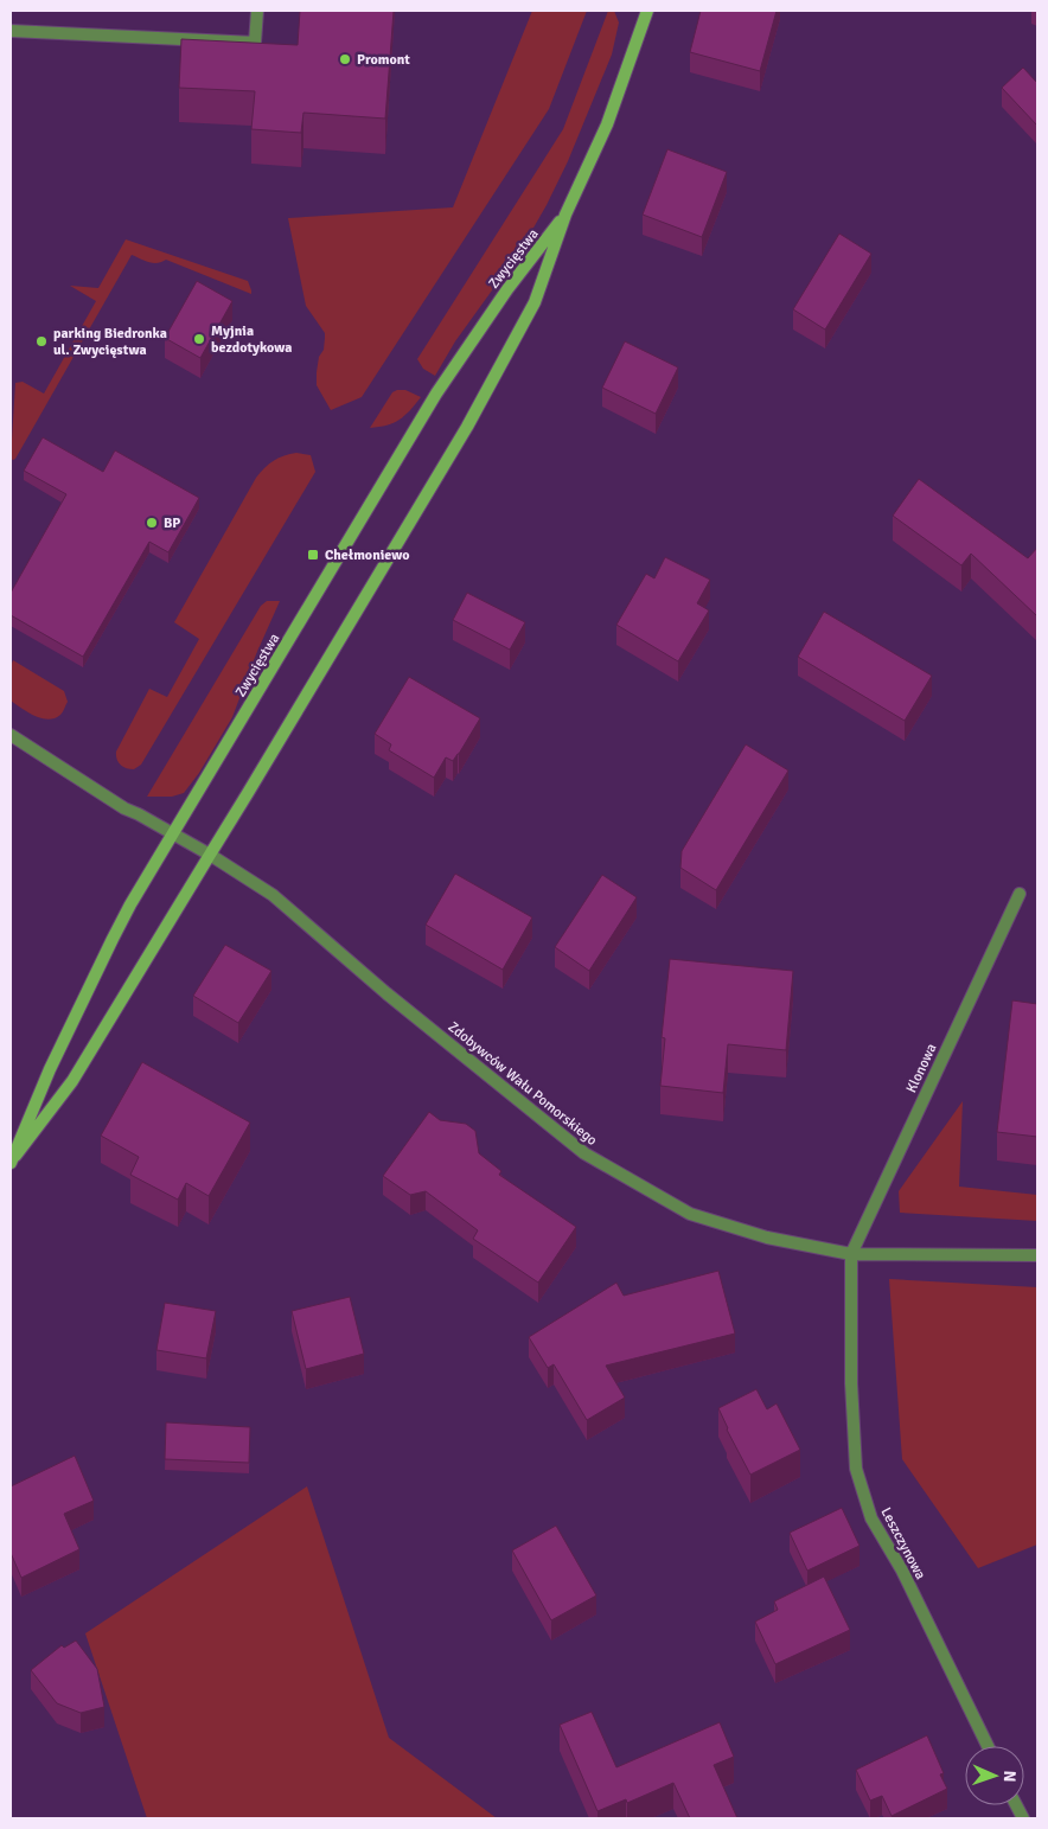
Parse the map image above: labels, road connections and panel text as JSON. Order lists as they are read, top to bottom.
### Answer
{
  "streets": {
    "main road": ["Zwycięstwa"],
    "street": ["Klonowa", "Zdobywców Wału Pomorskiego", "Leszczynowa"]
  },
  "crossings": [
    ["Zwycięstwa", "Zdobywców Wału Pomorskiego"],
    ["Klonowa", "Zdobywców Wału Pomorskiego"],
    ["Klonowa", "Leszczynowa"],
    ["Zdobywców Wału Pomorskiego", "Leszczynowa"]
  ],
  "places": {
    "other": [
      "Promont",
      "Myjnia bezdotykowa",
      "parking Biedronka ul. Zwycięstwa",
      "BP"
    ],
    "transit": ["Chełmoniewo"]
  },
  "north": "right"
}
